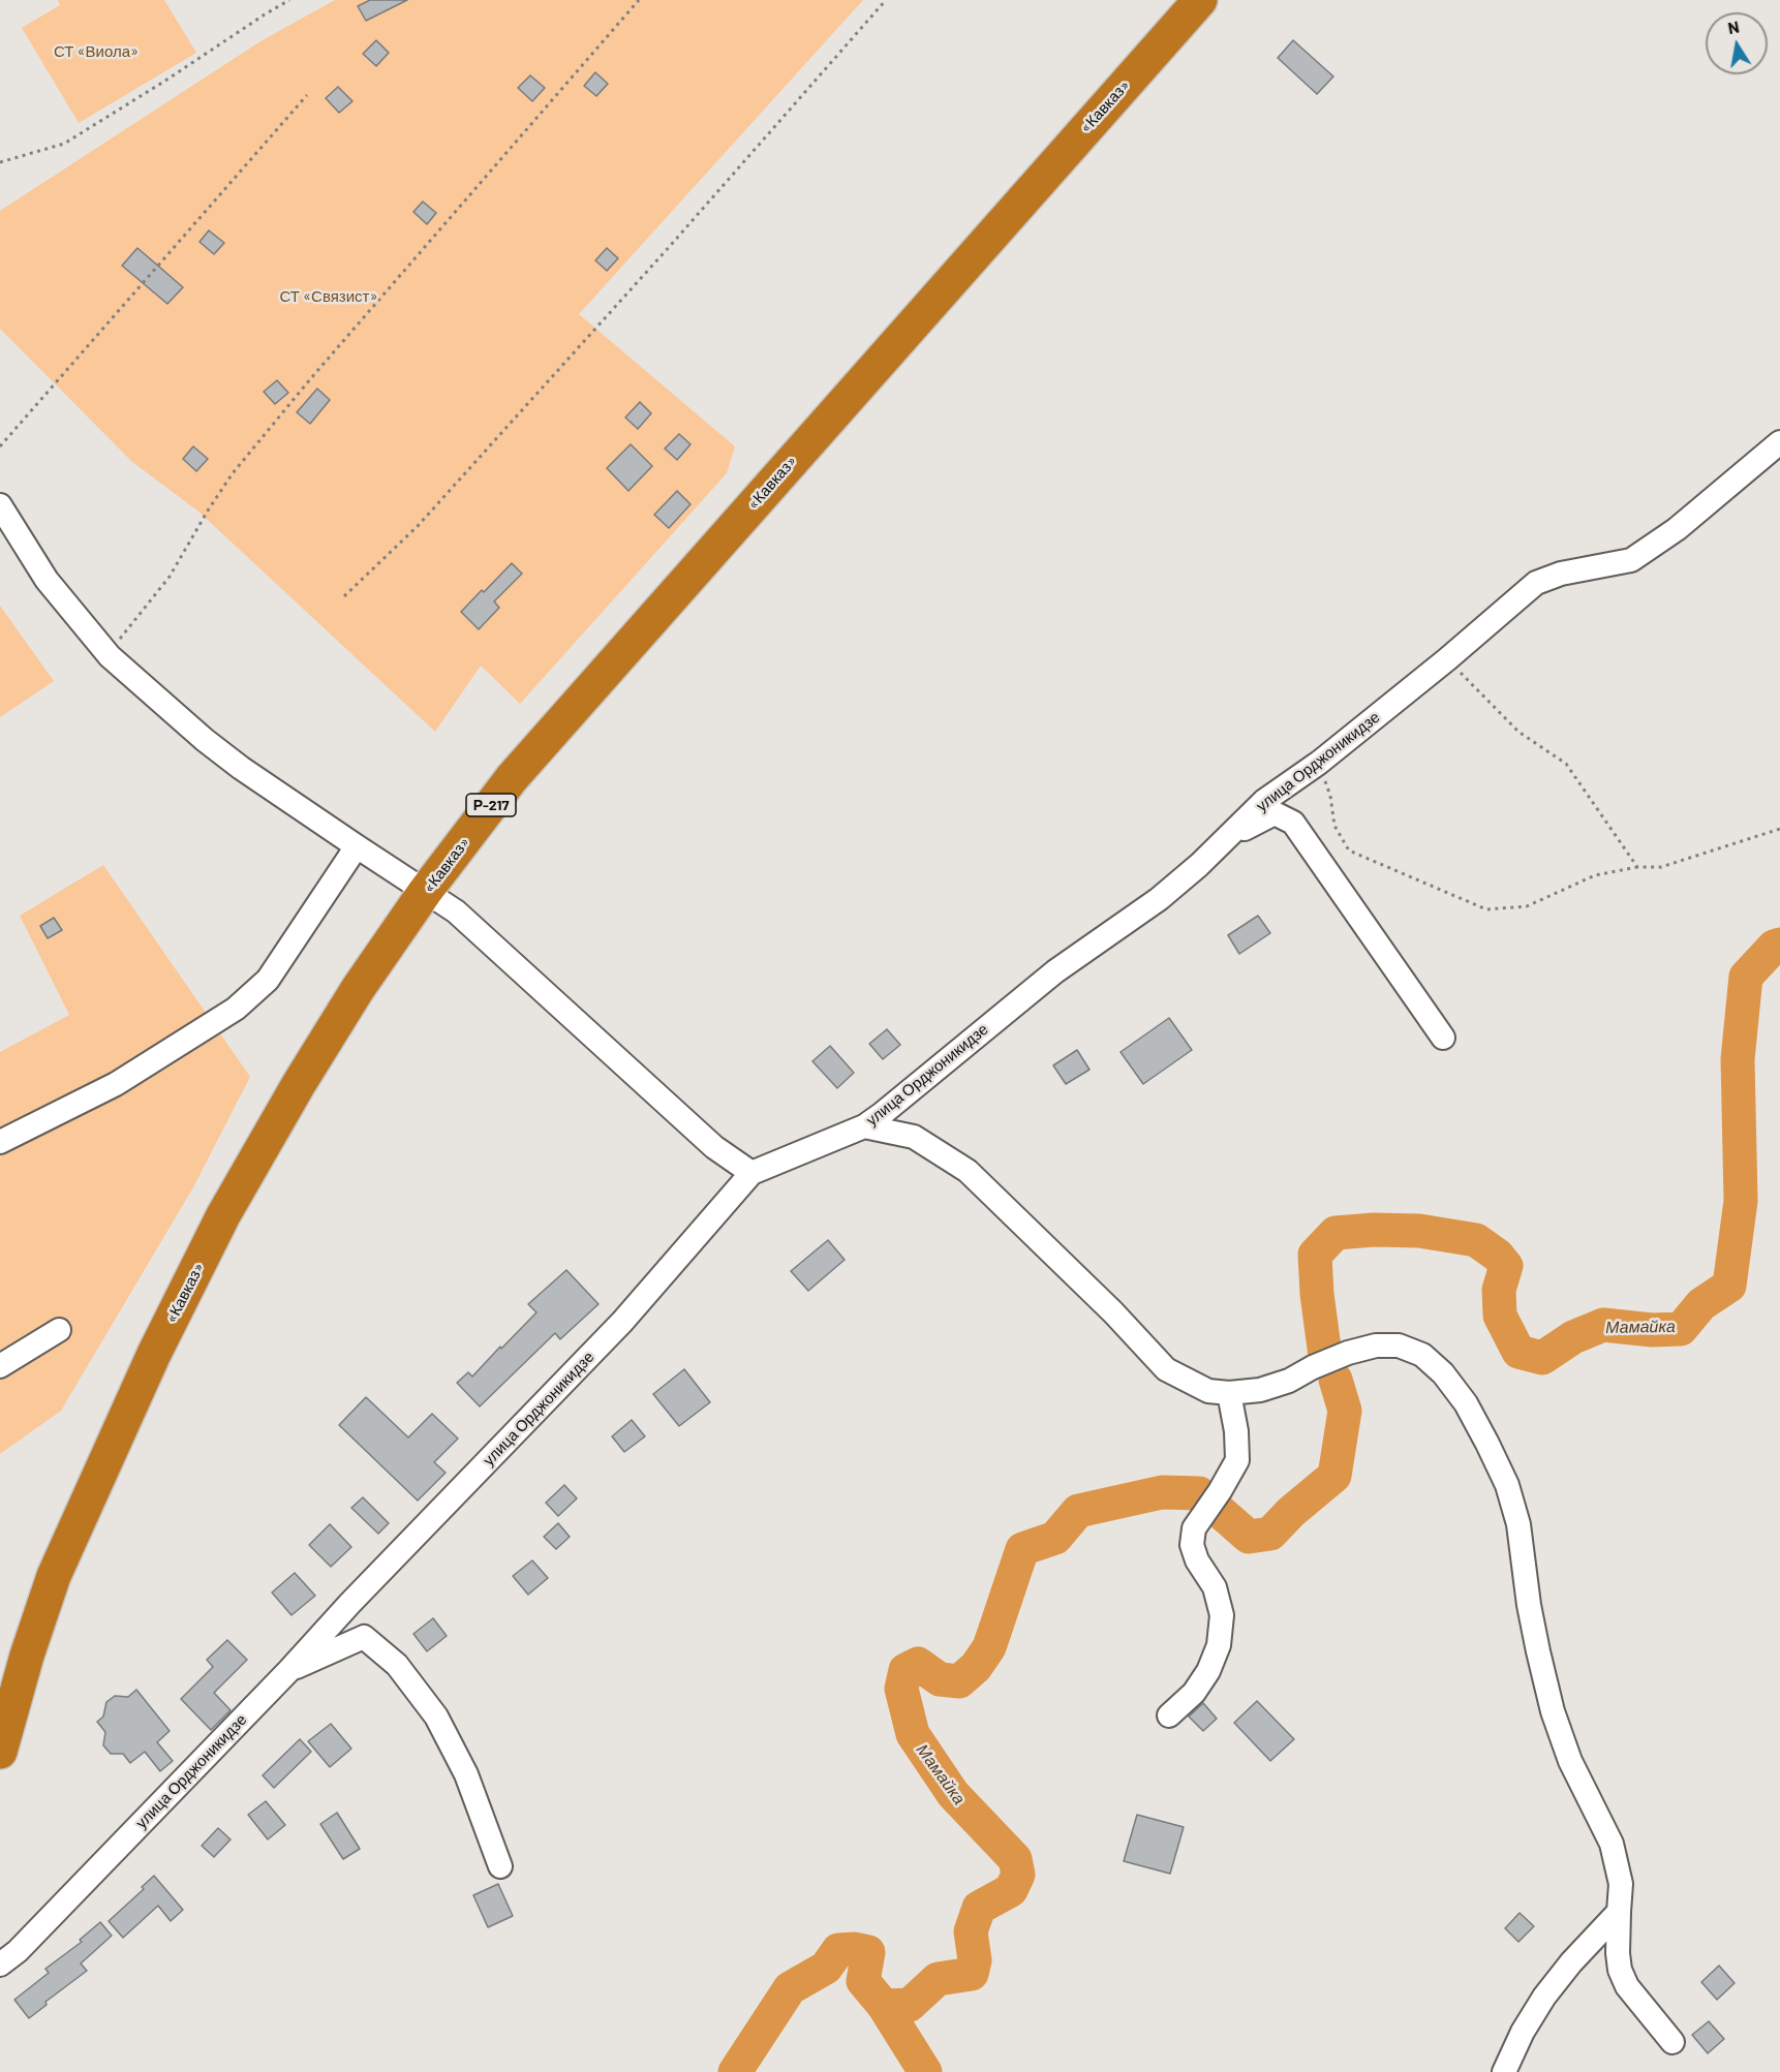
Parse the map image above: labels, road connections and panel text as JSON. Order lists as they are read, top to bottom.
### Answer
{
  "streets": {
    "highway": ["«Кавказ»", "Р-217"],
    "street": ["улица Орджоникидзе"]
  },
  "water": ["Мамайка"],
  "parks": ["СТ «Виола»", "СТ «Связист»"],
  "north": "top"
}
